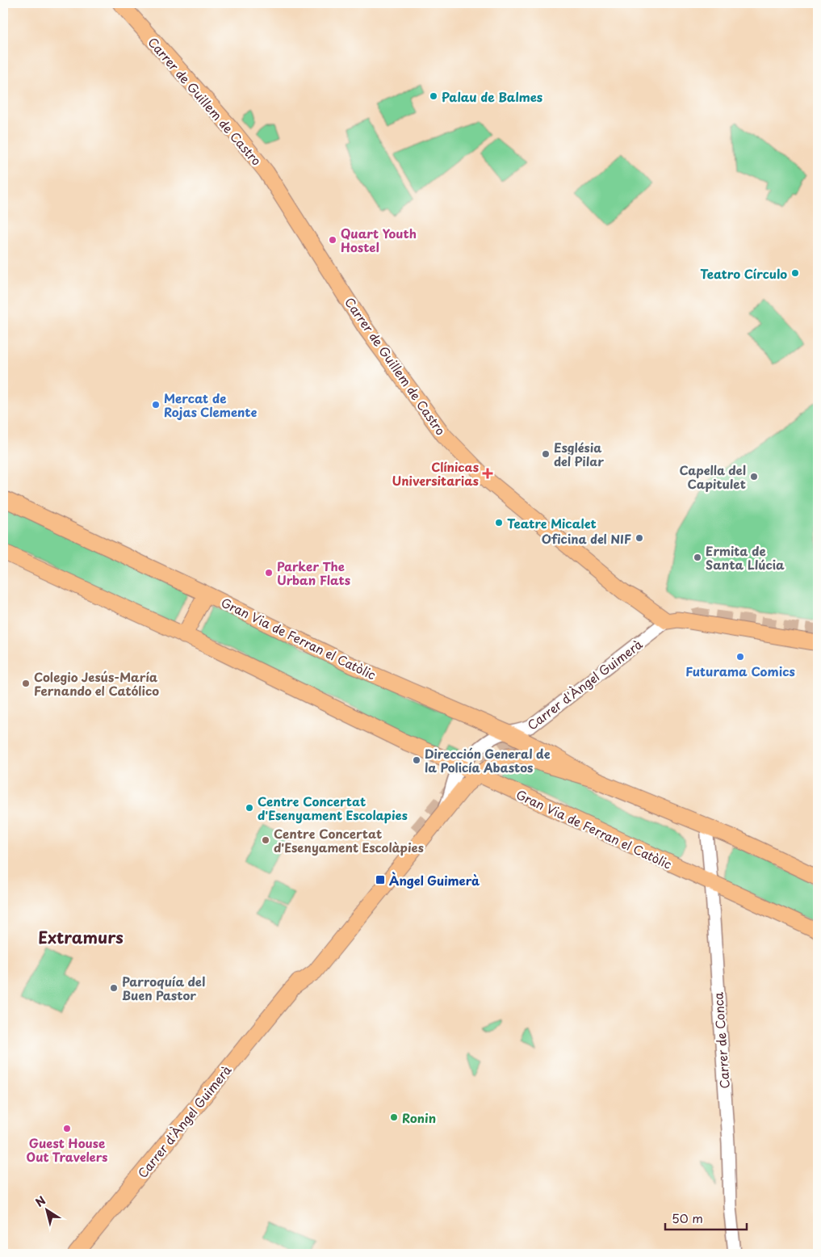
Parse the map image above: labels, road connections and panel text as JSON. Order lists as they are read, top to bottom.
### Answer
{
  "streets": {
    "main road": ["Carrer de Guillem de Castro", "Gran Via de Ferran el Catòlic", "Carrer d'Àngel Guimerà"],
    "street": ["Carrer de Conca"]
  },
  "crossings": [
    ["Carrer de Guillem de Castro", "Carrer d'Àngel Guimerà"],
    ["Gran Via de Ferran el Catòlic", "Carrer d'Àngel Guimerà"],
    ["Gran Via de Ferran el Catòlic", "Carrer de Conca"]
  ],
  "districts": ["Extramurs"],
  "places": {
    "other": [
      "Palau de Balmes",
      "Quart Youth Hostel",
      "Teatro Círculo",
      "Mercat de Rojas Clemente",
      "Església del Pilar",
      "Capella del Capitulet",
      "Teatre Micalet",
      "Oficina del NIF",
      "Ermita de Santa Llúcia",
      "Parker The Urban Flats",
      "Futurama Comics",
      "Colegio Jesús-María Fernando el Católico",
      "Dirección General de la Policía Abastos",
      "Centre Concertat d'Esenyament Escolapies",
      "Centre Concertat d'Esenyament Escolàpies",
      "Parroquía del Buen Pastor",
      "Ronin",
      "Guest House Out Travelers"
    ],
    "health": ["Clínicas Universitarias"],
    "transit": ["Àngel Guimerà"]
  },
  "scale_bar": "50 m",
  "north": "top left"
}
